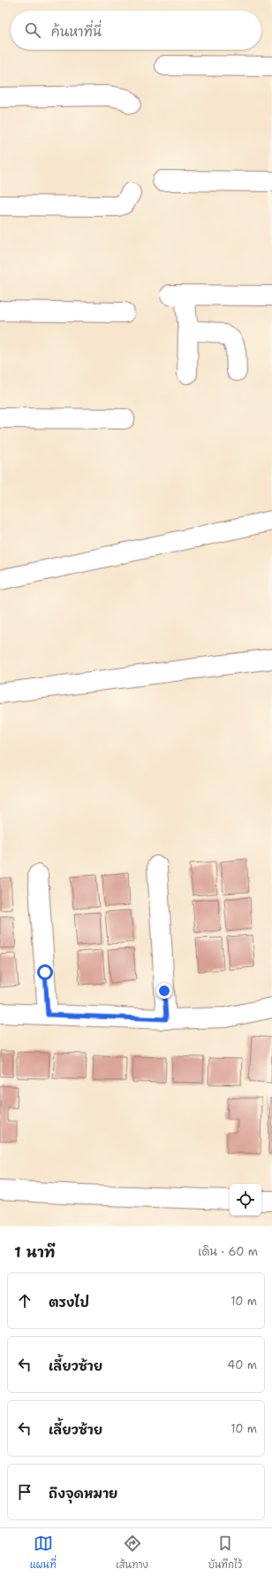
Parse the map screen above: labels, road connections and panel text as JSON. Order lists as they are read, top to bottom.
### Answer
{
  "page": {
    "search": "ค้นหาที่นี่",
    "heading": ["1 นาที", "เดิน · 60 m"],
    "list": [
      ["ตรงไป", "10 m"],
      ["เลี้ยวซ้าย", "40 m"],
      ["เลี้ยวซ้าย", "10 m"],
      "ถึงจุดหมาย"
    ],
    "nav": ["แผนที่", "เส้นทาง", "บันทึกไว้"]
  }
}
